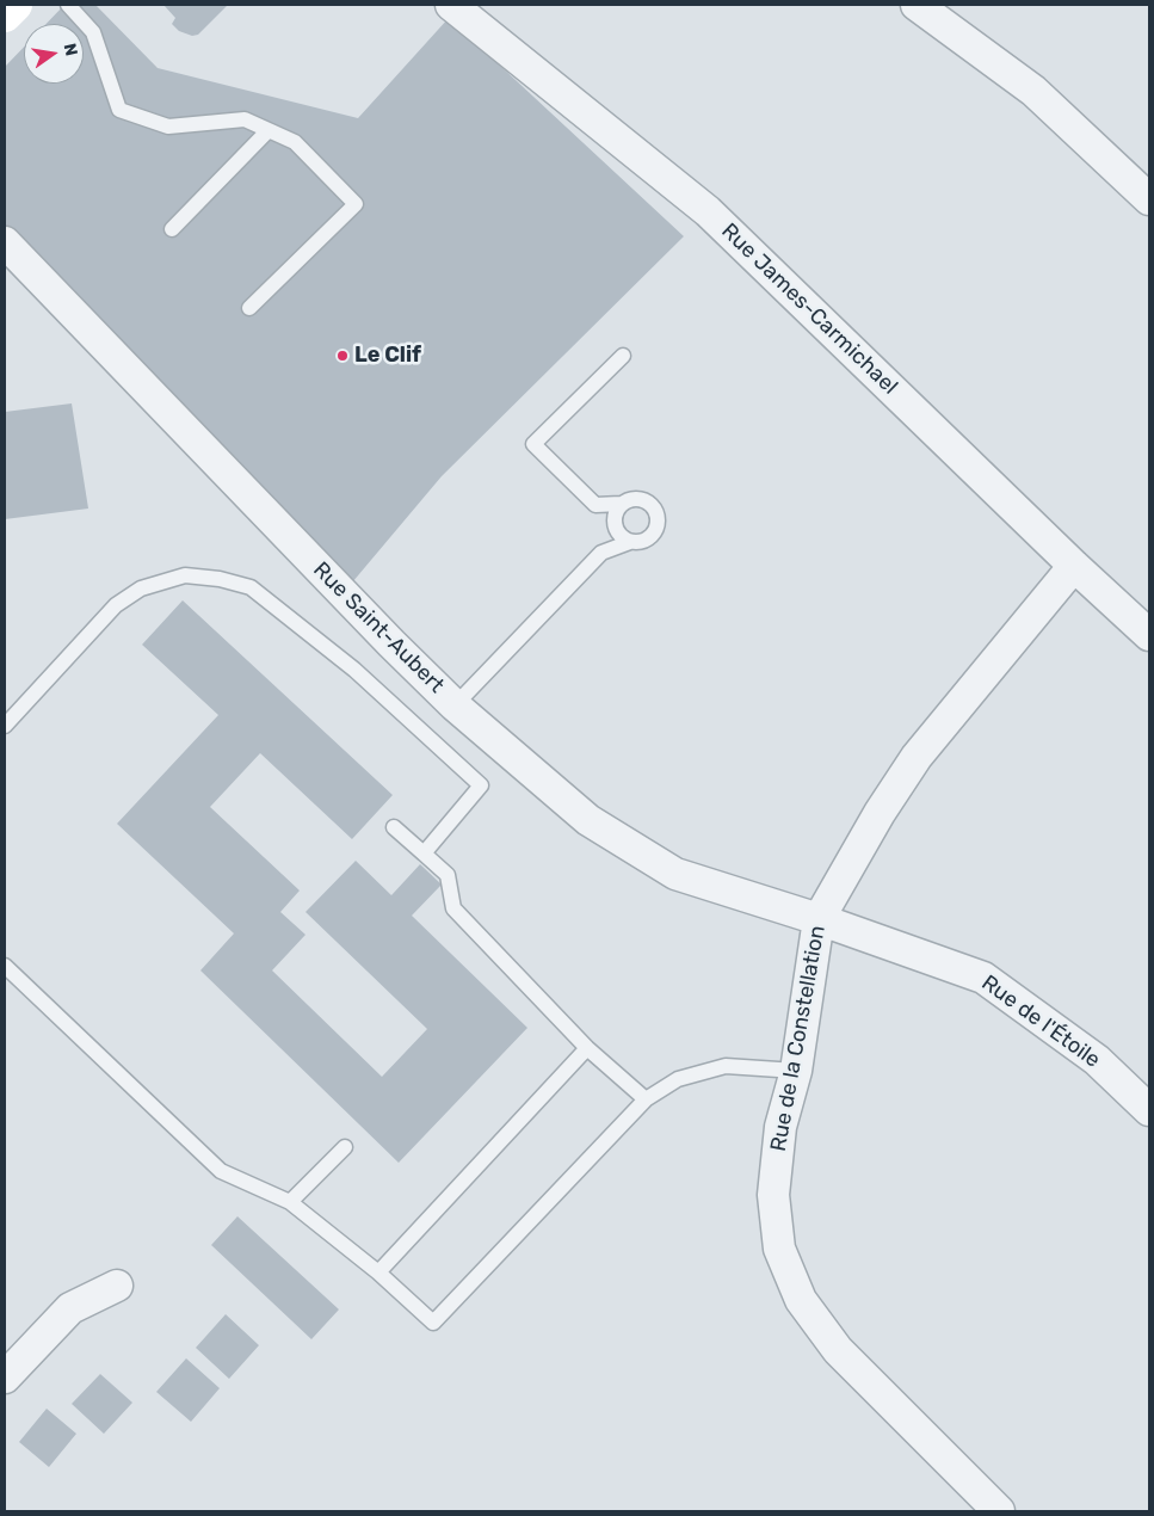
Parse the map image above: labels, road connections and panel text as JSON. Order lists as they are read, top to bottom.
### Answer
{
  "streets": {
    "street": [
      "Rue James-Carmichael",
      "Rue Saint-Aubert",
      "Rue de l'Étoile",
      "Rue de la Constellation"
    ]
  },
  "crossings": [
    ["Rue James-Carmichael", "Rue de la Constellation"],
    ["Rue Saint-Aubert", "Rue de l'Étoile"],
    ["Rue Saint-Aubert", "Rue de la Constellation"],
    ["Rue de l'Étoile", "Rue de la Constellation"]
  ],
  "places": ["Le Clif"],
  "north": "right"
}
